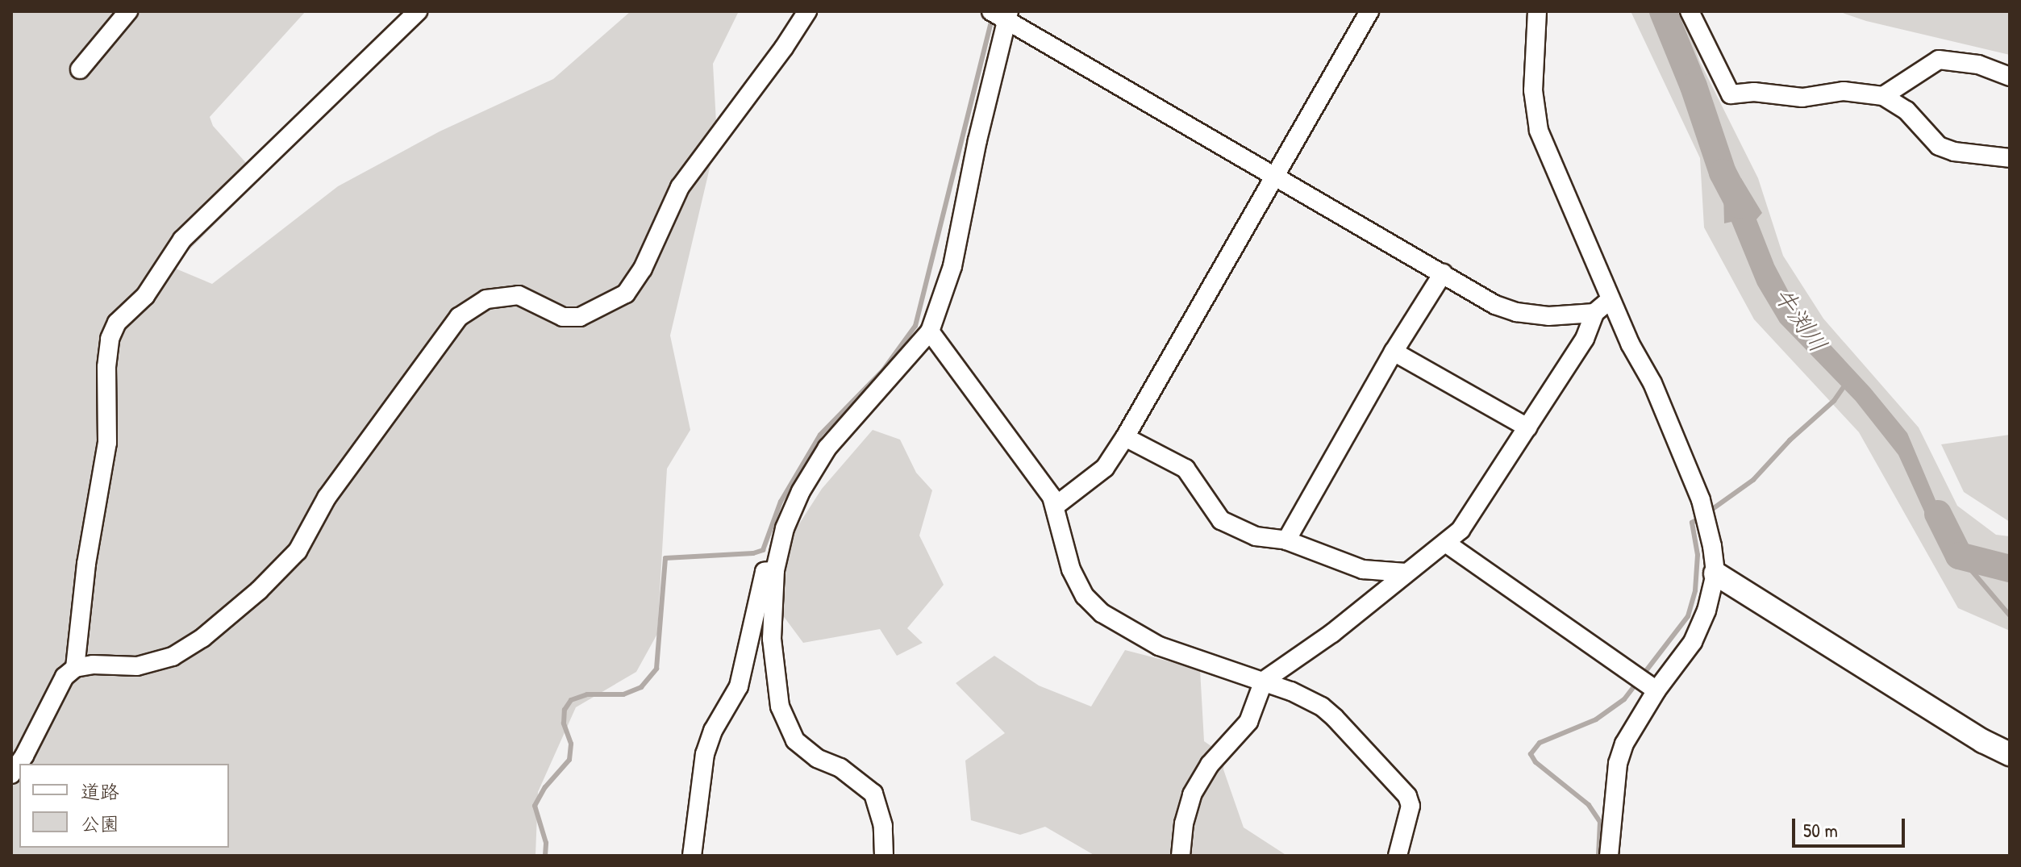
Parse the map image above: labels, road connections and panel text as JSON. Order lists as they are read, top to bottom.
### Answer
{
  "water": ["牛渕川"],
  "legend": ["道路", "公園"],
  "scale_bar": "50 m"
}
